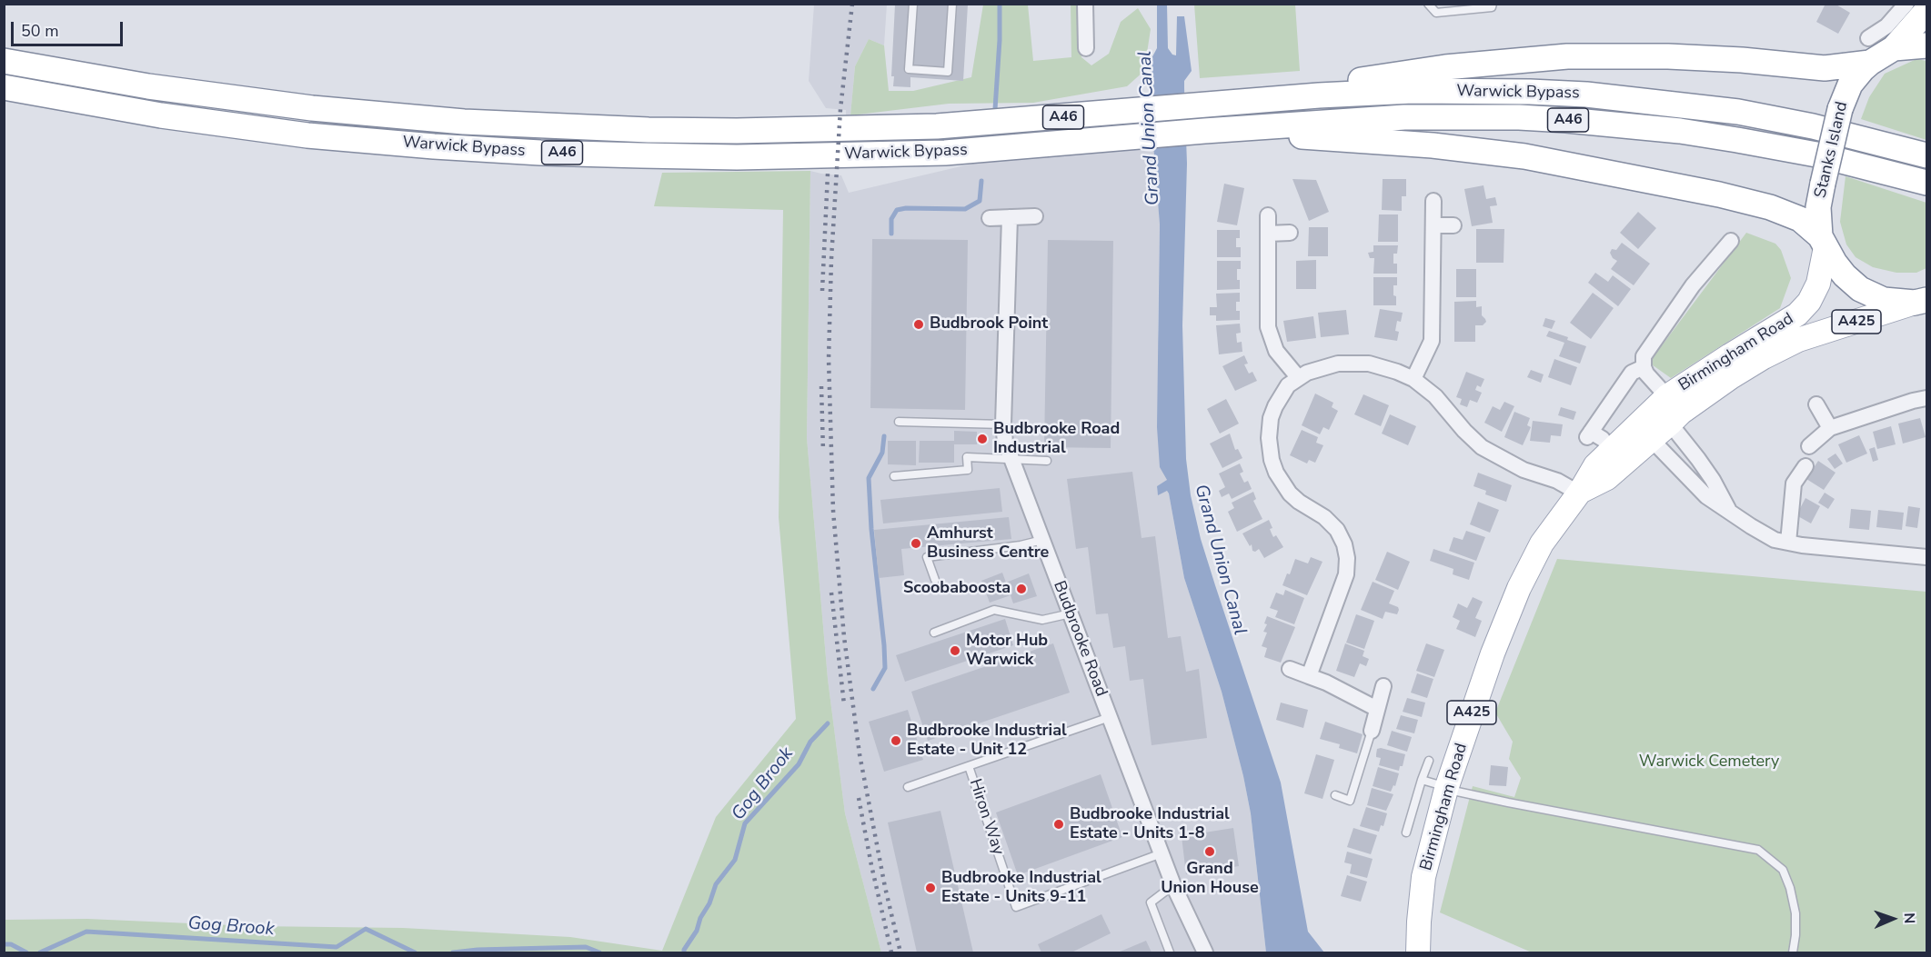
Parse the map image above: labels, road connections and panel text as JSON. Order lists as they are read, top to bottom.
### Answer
{
  "streets": {
    "highway": ["Warwick Bypass", "A46", "Stanks Island"],
    "main road": ["A425", "Birmingham Road"],
    "street": ["Budbrooke Road"],
    "lane": ["Hiron Way"]
  },
  "crossings": [
    ["Stanks Island", "Birmingham Road"],
    ["Budbrooke Road", "Hiron Way"]
  ],
  "water": ["Grand Union Canal", "Gog Brook"],
  "parks": ["Warwick Cemetery"],
  "places": [
    "Budbrook Point",
    "Budbrooke Road Industrial",
    "Amhurst Business Centre",
    "Scoobaboosta",
    "Motor Hub Warwick",
    "Budbrooke Industrial Estate - Unit 12",
    "Budbrooke Industrial Estate - Units 1-8",
    "Grand Union House",
    "Budbrooke Industrial Estate - Units 9-11"
  ],
  "scale_bar": "50 m",
  "north": "right"
}
